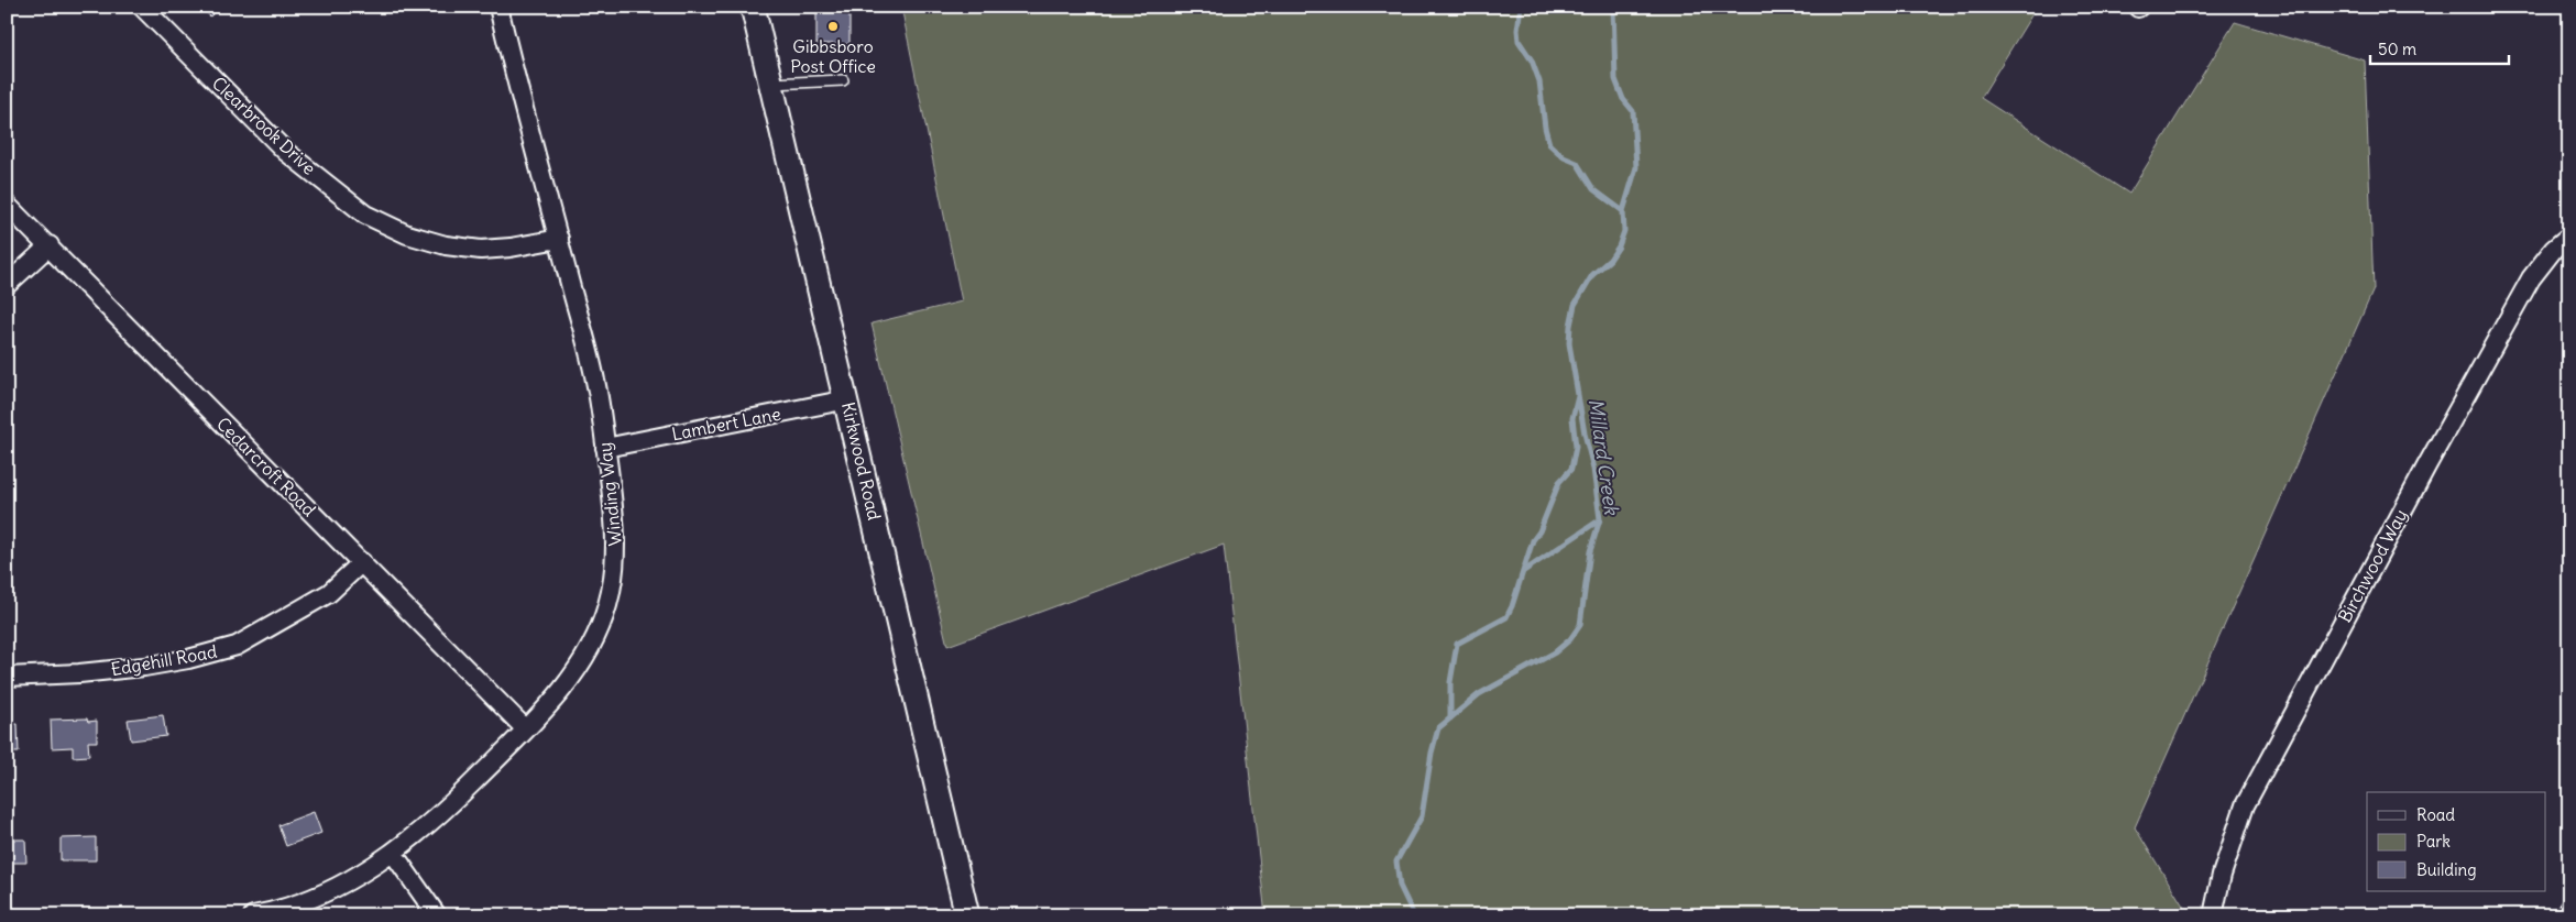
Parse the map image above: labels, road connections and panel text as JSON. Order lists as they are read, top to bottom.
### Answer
{
  "streets": {
    "street": [
      "Clearbrook Drive",
      "Lambert Lane",
      "Kirkwood Road",
      "Cedarcroft Road",
      "Winding Way",
      "Birchwood Way",
      "Edgehill Road"
    ]
  },
  "crossings": [
    ["Clearbrook Drive", "Winding Way"],
    ["Lambert Lane", "Kirkwood Road"],
    ["Lambert Lane", "Winding Way"],
    ["Cedarcroft Road", "Winding Way"],
    ["Cedarcroft Road", "Edgehill Road"]
  ],
  "water": ["Millard Creek"],
  "places": ["Gibbsboro Post Office"],
  "legend": ["Road", "Park", "Building"],
  "scale_bar": "50 m"
}
